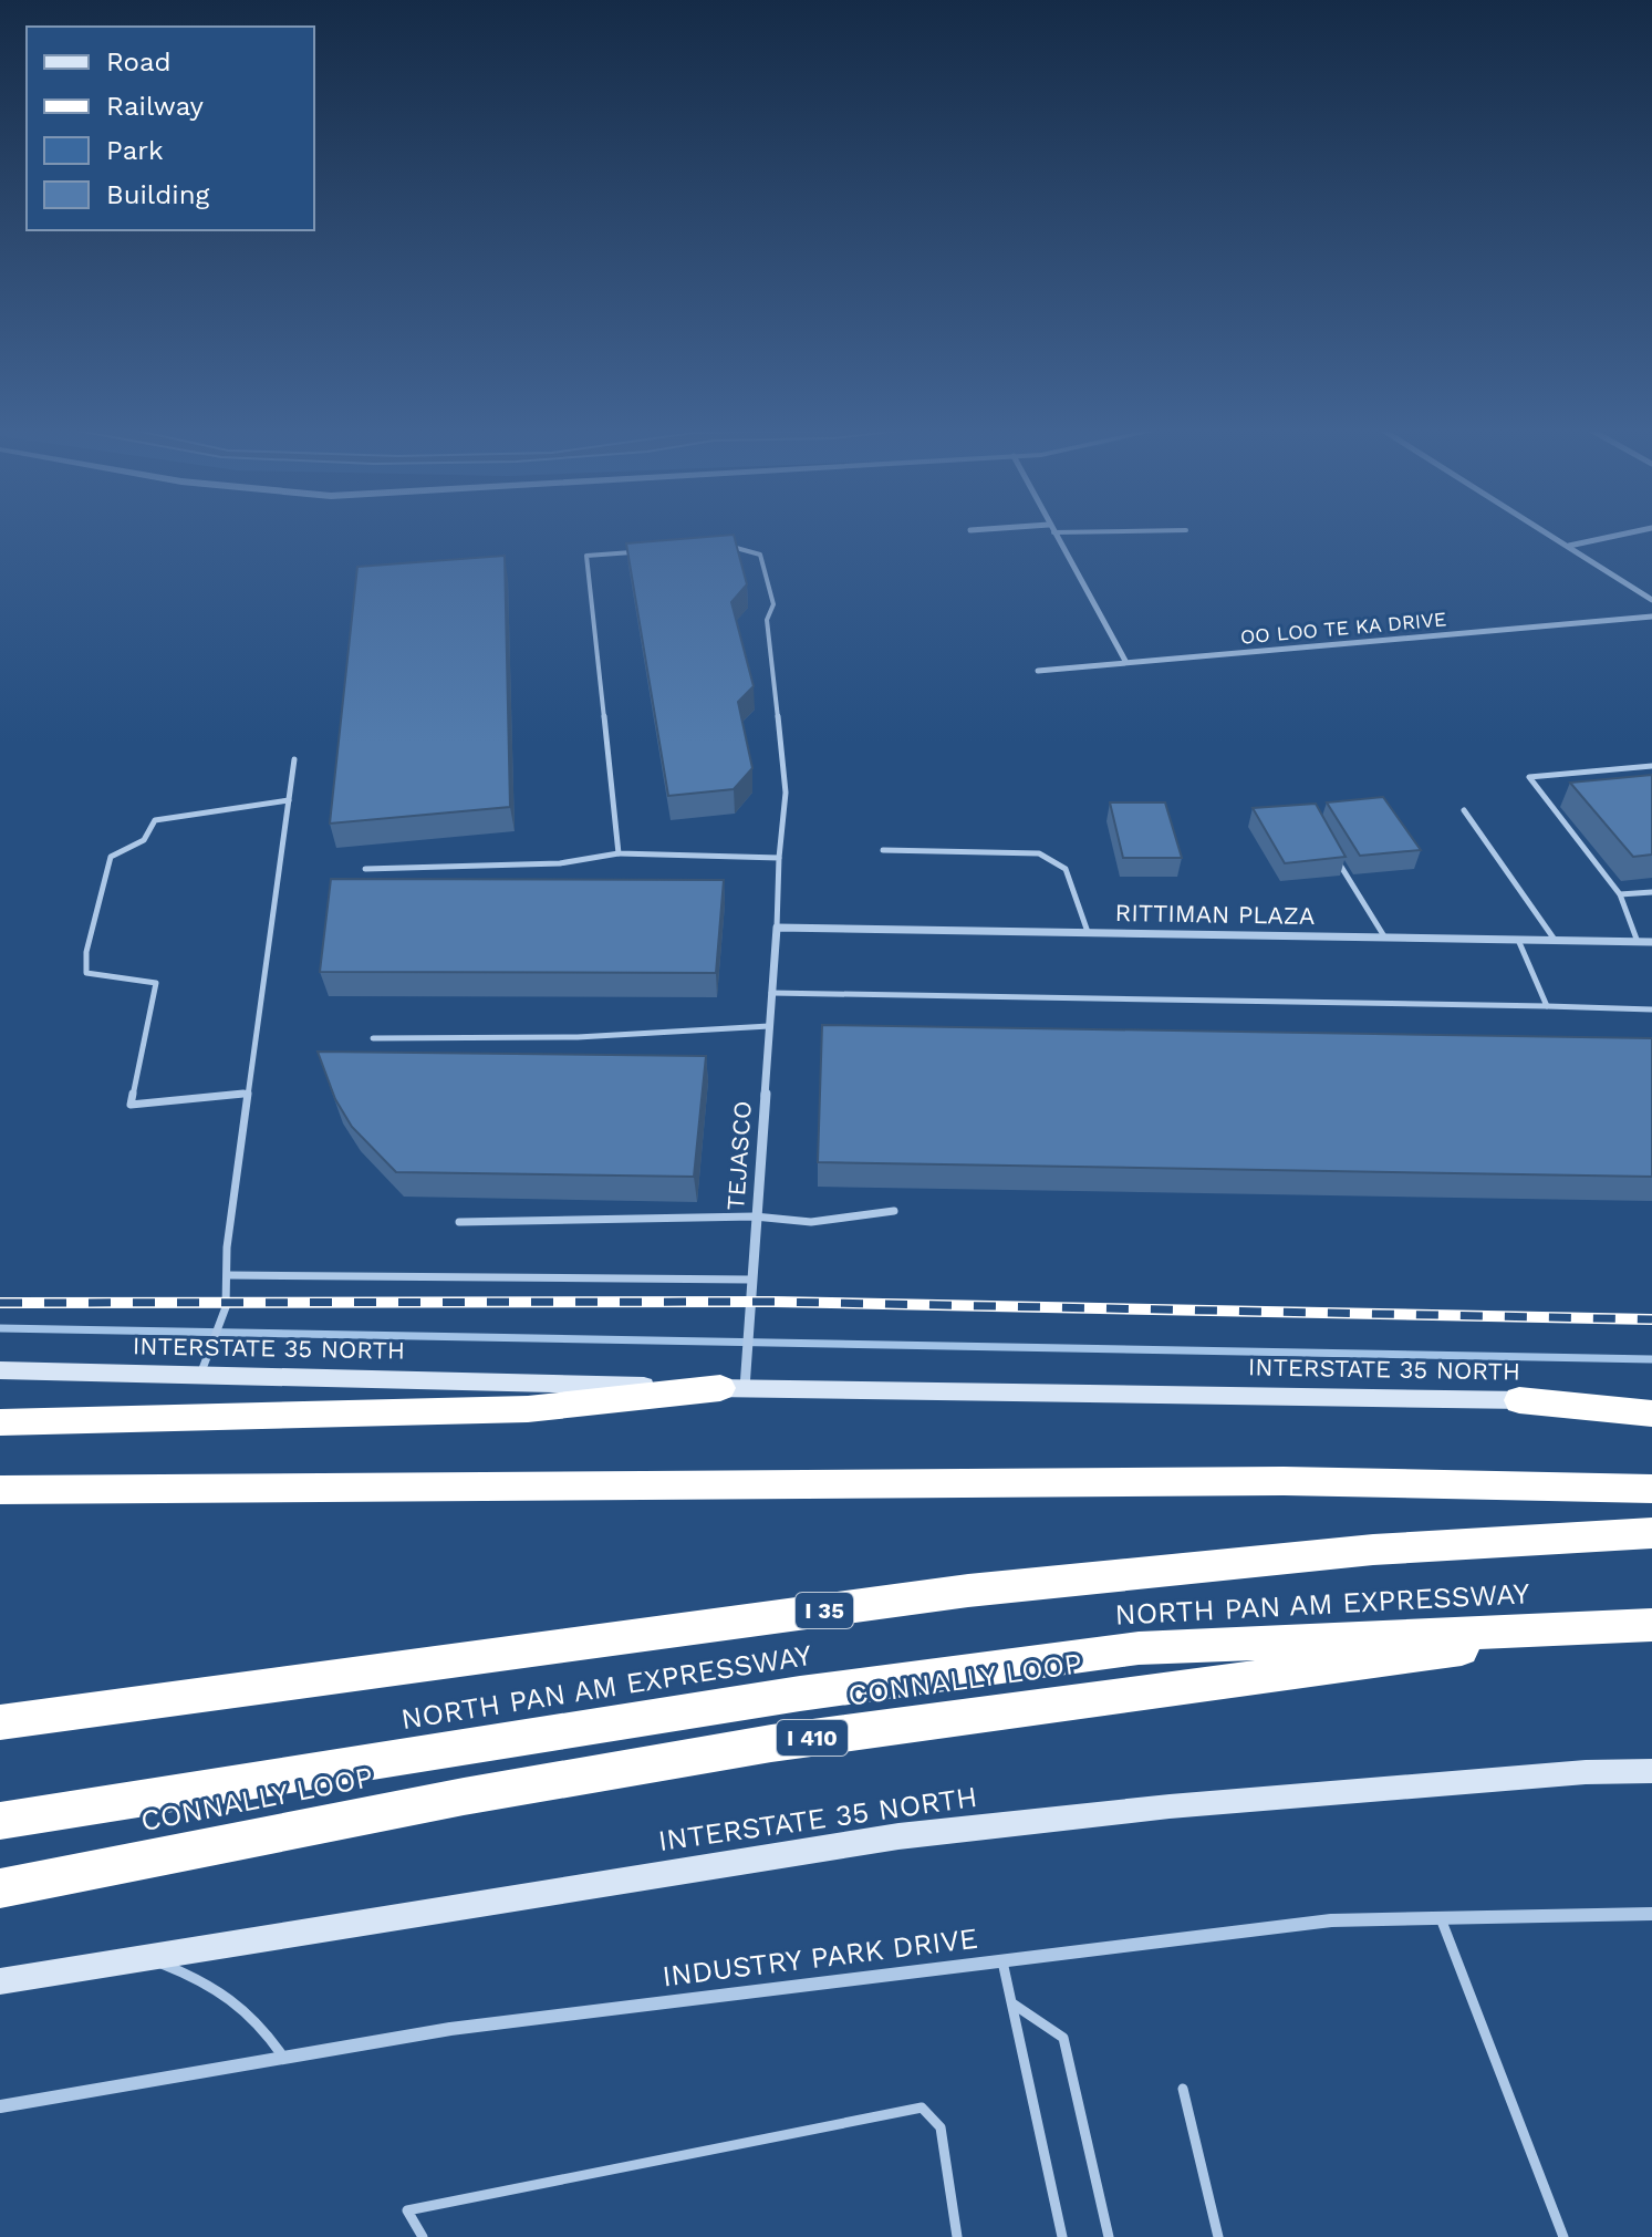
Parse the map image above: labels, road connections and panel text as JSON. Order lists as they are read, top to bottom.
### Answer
{
  "streets": {
    "highway": [
      "NORTH PAN AM EXPRESSWAY",
      "I 35",
      "CONNALLY LOOP",
      "I 410"
    ],
    "main road": ["INTERSTATE 35 NORTH"],
    "street": [
      "OO LOO TE KA DRIVE",
      "RITTIMAN PLAZA",
      "TEJASCO",
      "INDUSTRY PARK DRIVE"
    ]
  },
  "crossings": [
    ["RITTIMAN PLAZA", "TEJASCO"],
    ["TEJASCO", "INTERSTATE 35 NORTH"],
    ["NORTH PAN AM EXPRESSWAY", "CONNALLY LOOP"]
  ],
  "legend": [
    "Road",
    "Railway",
    "Park",
    "Building"
  ]
}
